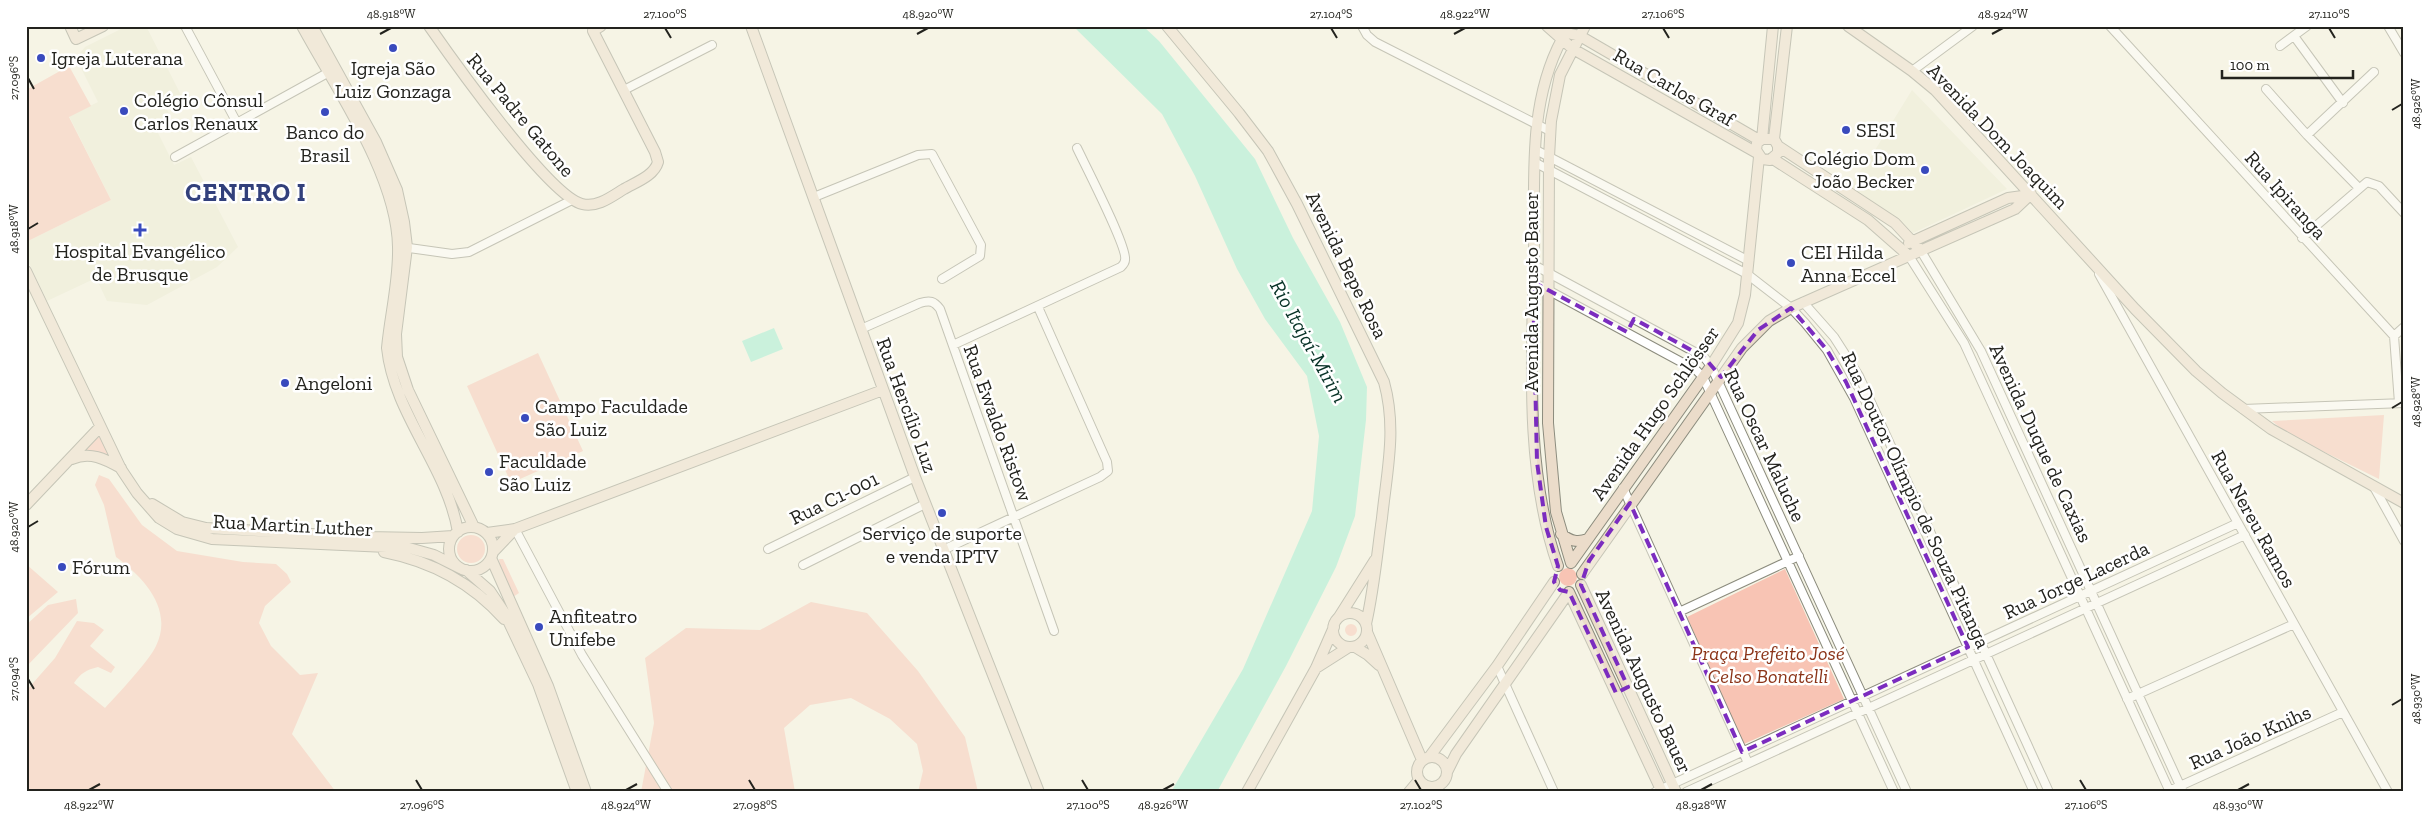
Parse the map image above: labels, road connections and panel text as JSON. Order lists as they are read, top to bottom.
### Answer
{
  "streets": {
    "main road": [
      "Rua Carlos Graf",
      "Rua Padre Gatone",
      "Avenida Dom Joaquim",
      "Avenida Bepe Rosa",
      "Avenida Augusto Bauer",
      "Rua Hercílio Luz",
      "Avenida Hugo Schlösser",
      "Rua Martin Luther"
    ],
    "street": [
      "Rua Ipiranga",
      "Rua Ewaldo Ristow",
      "Avenida Duque de Caxias",
      "Rua Oscar Maluche",
      "Rua C1-001",
      "Rua Doutor Olímpio de Souza Pitanga",
      "Rua Nereu Ramos",
      "Rua Jorge Lacerda",
      "Rua João Knihs"
    ]
  },
  "crossings": [
    ["Rua Carlos Graf", "Avenida Augusto Bauer"],
    ["Rua Carlos Graf", "Avenida Hugo Schlösser"],
    ["Avenida Dom Joaquim", "Avenida Hugo Schlösser"],
    ["Avenida Dom Joaquim", "Rua Nereu Ramos"],
    ["Avenida Augusto Bauer", "Avenida Hugo Schlösser"],
    ["Avenida Augusto Bauer", "Rua Oscar Maluche"],
    ["Avenida Augusto Bauer", "Rua Doutor Olímpio de Souza Pitanga"],
    ["Avenida Augusto Bauer", "Rua Jorge Lacerda"],
    ["Rua Hercílio Luz", "Rua Ewaldo Ristow"],
    ["Rua Hercílio Luz", "Rua C1-001"],
    ["Avenida Hugo Schlösser", "Avenida Duque de Caxias"],
    ["Avenida Hugo Schlösser", "Rua Oscar Maluche"],
    ["Avenida Hugo Schlösser", "Rua Doutor Olímpio de Souza Pitanga"],
    ["Avenida Duque de Caxias", "Rua Jorge Lacerda"],
    ["Avenida Duque de Caxias", "Rua João Knihs"],
    ["Rua Oscar Maluche", "Rua Jorge Lacerda"],
    ["Rua Doutor Olímpio de Souza Pitanga", "Rua Jorge Lacerda"],
    ["Rua Nereu Ramos", "Rua Jorge Lacerda"],
    ["Rua Nereu Ramos", "Rua João Knihs"]
  ],
  "districts": ["CENTRO I"],
  "water": ["Rio Itajaí-Mirim"],
  "parks": ["Praça Prefeito José Celso Bonatelli"],
  "places": {
    "other": [
      "Igreja São Luiz Gonzaga",
      "Igreja Luterana",
      "Colégio Cônsul Carlos Renaux",
      "Banco do Brasil",
      "SESI",
      "Colégio Dom João Becker",
      "CEI Hilda Anna Eccel",
      "Angeloni",
      "Campo Faculdade São Luiz",
      "Faculdade São Luiz",
      "Serviço de suporte e venda IPTV",
      "Fórum",
      "Anfiteatro Unifebe"
    ],
    "health": ["Hospital Evangélico de Brusque"]
  },
  "scale_bar": "100 m",
  "coordinates": [
    "48.918°W",
    "27.100°S",
    "48.920°W",
    "27.104°S",
    "48.922°W",
    "27.106°S",
    "48.924°W",
    "27.110°S",
    "27.096°S",
    "48.926°W",
    "48.928°W",
    "27.094°S",
    "48.930°W",
    "27.098°S",
    "27.102°S"
  ]
}
